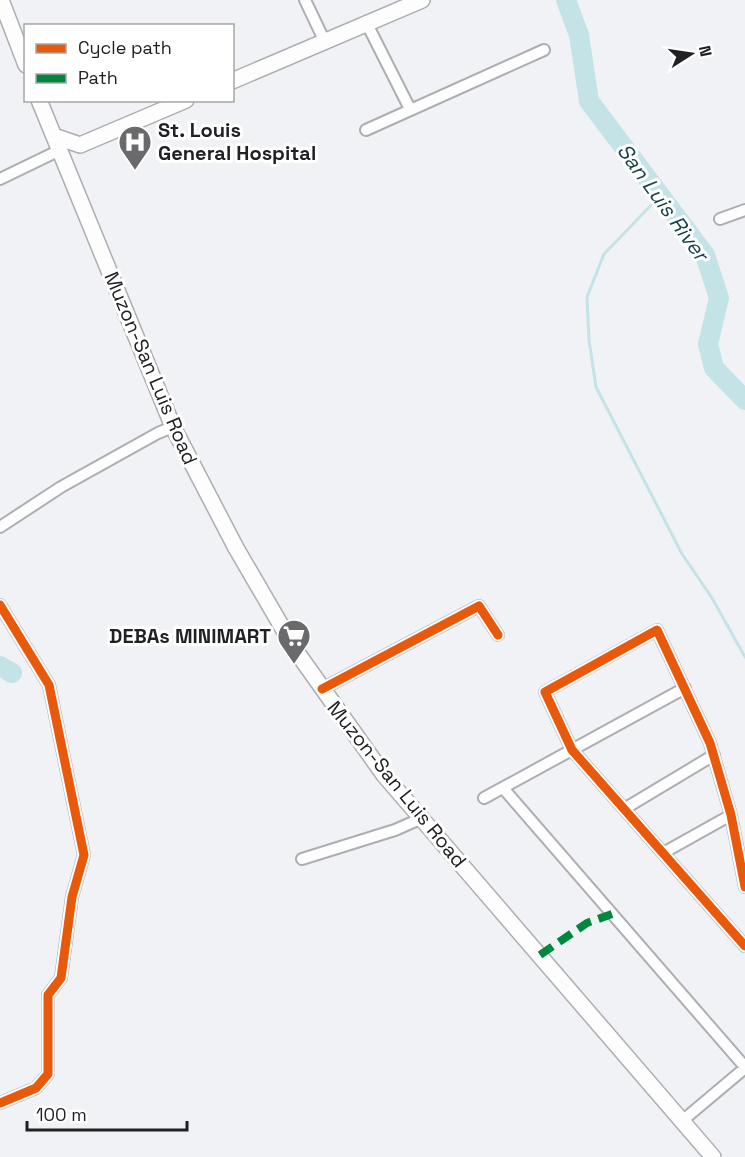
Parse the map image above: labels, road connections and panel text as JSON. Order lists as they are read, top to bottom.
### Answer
{
  "streets": {
    "main road": ["Muzon-San Luis Road"]
  },
  "water": ["San Luis River"],
  "places": {
    "hospital": ["St. Louis General Hospital"],
    "supermarket": ["DEBAs MINIMART"]
  },
  "legend": ["Cycle path", "Path"],
  "scale_bar": "100 m",
  "north": "right"
}
